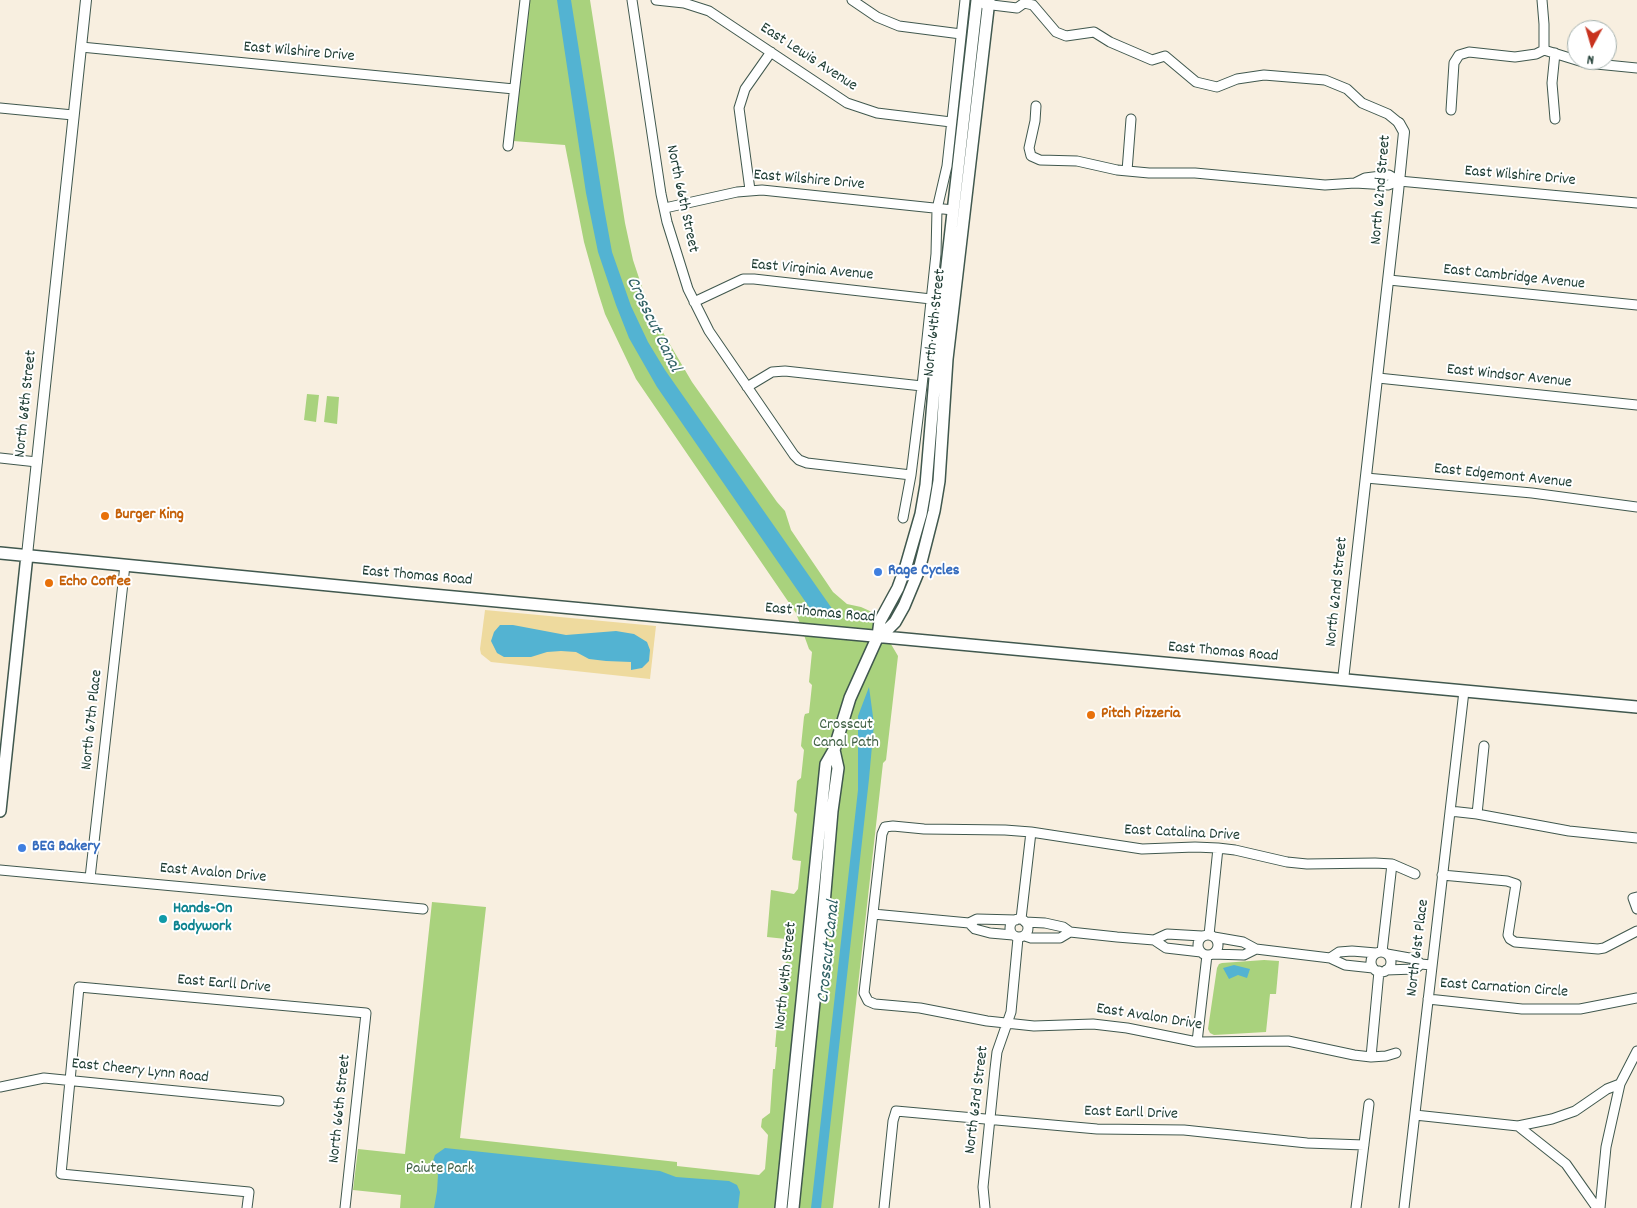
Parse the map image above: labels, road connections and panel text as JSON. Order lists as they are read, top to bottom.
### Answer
{
  "streets": {
    "main road": ["North 64th Street", "North 68th Street", "East Thomas Road"],
    "street": [
      "East Wilshire Drive",
      "East Lewis Avenue",
      "North 62nd Street",
      "North 66th Street",
      "East Virginia Avenue",
      "East Cambridge Avenue",
      "East Windsor Avenue",
      "East Edgemont Avenue",
      "North 67th Place",
      "East Catalina Drive",
      "East Avalon Drive",
      "North 61st Place",
      "East Earll Drive",
      "East Carnation Circle",
      "East Cheery Lynn Road",
      "North 63rd Street"
    ]
  },
  "crossings": [
    ["East Wilshire Drive", "North 62nd Street"],
    ["East Wilshire Drive", "North 66th Street"],
    ["East Wilshire Drive", "North 64th Street"],
    ["East Wilshire Drive", "North 68th Street"],
    ["East Lewis Avenue", "North 64th Street"],
    ["North 62nd Street", "East Cambridge Avenue"],
    ["North 62nd Street", "North 64th Street"],
    ["North 62nd Street", "East Windsor Avenue"],
    ["North 62nd Street", "East Edgemont Avenue"],
    ["North 62nd Street", "East Thomas Road"],
    ["North 66th Street", "East Virginia Avenue"],
    ["North 66th Street", "North 64th Street"],
    ["North 66th Street", "East Earll Drive"],
    ["East Virginia Avenue", "North 64th Street"],
    ["North 64th Street", "East Thomas Road"],
    ["North 68th Street", "East Thomas Road"],
    ["East Thomas Road", "North 67th Place"],
    ["East Thomas Road", "North 61st Place"],
    ["North 67th Place", "East Avalon Drive"],
    ["East Catalina Drive", "East Avalon Drive"],
    ["East Avalon Drive", "North 63rd Street"],
    ["North 61st Place", "East Carnation Circle"],
    ["East Earll Drive", "East Cheery Lynn Road"],
    ["East Earll Drive", "North 63rd Street"]
  ],
  "water": ["Crosscut Canal"],
  "parks": ["Crosscut Canal Path", "Paiute Park"],
  "places": [
    "Burger King",
    "Rage Cycles",
    "Echo Coffee",
    "Pitch Pizzeria",
    "BEG Bakery",
    "Hands-On Bodywork"
  ],
  "north": "bottom"
}
